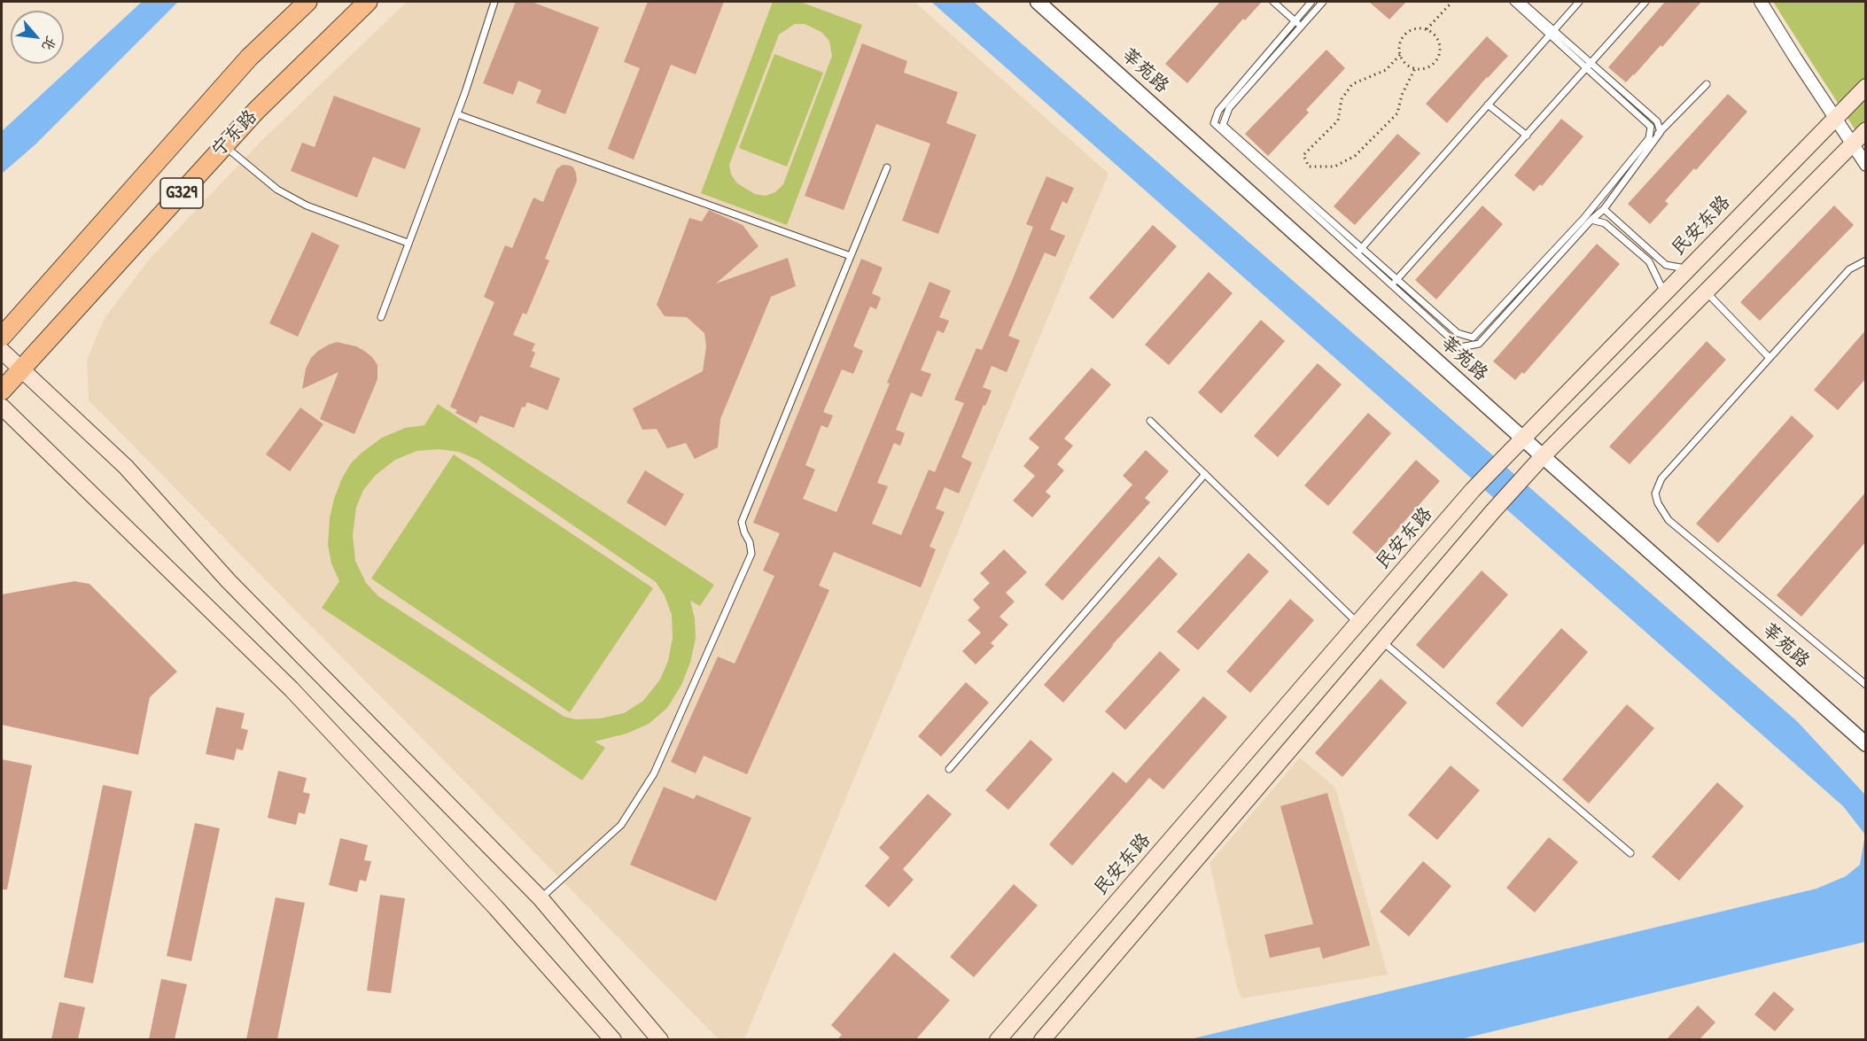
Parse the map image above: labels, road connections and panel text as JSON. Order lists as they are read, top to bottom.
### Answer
{
  "streets": {
    "main road": ["宁东路", "G329", "民安东路"],
    "street": ["莘苑路"]
  },
  "crossings": [
    ["莘苑路", "民安东路"]
  ],
  "north": "bottom right"
}
